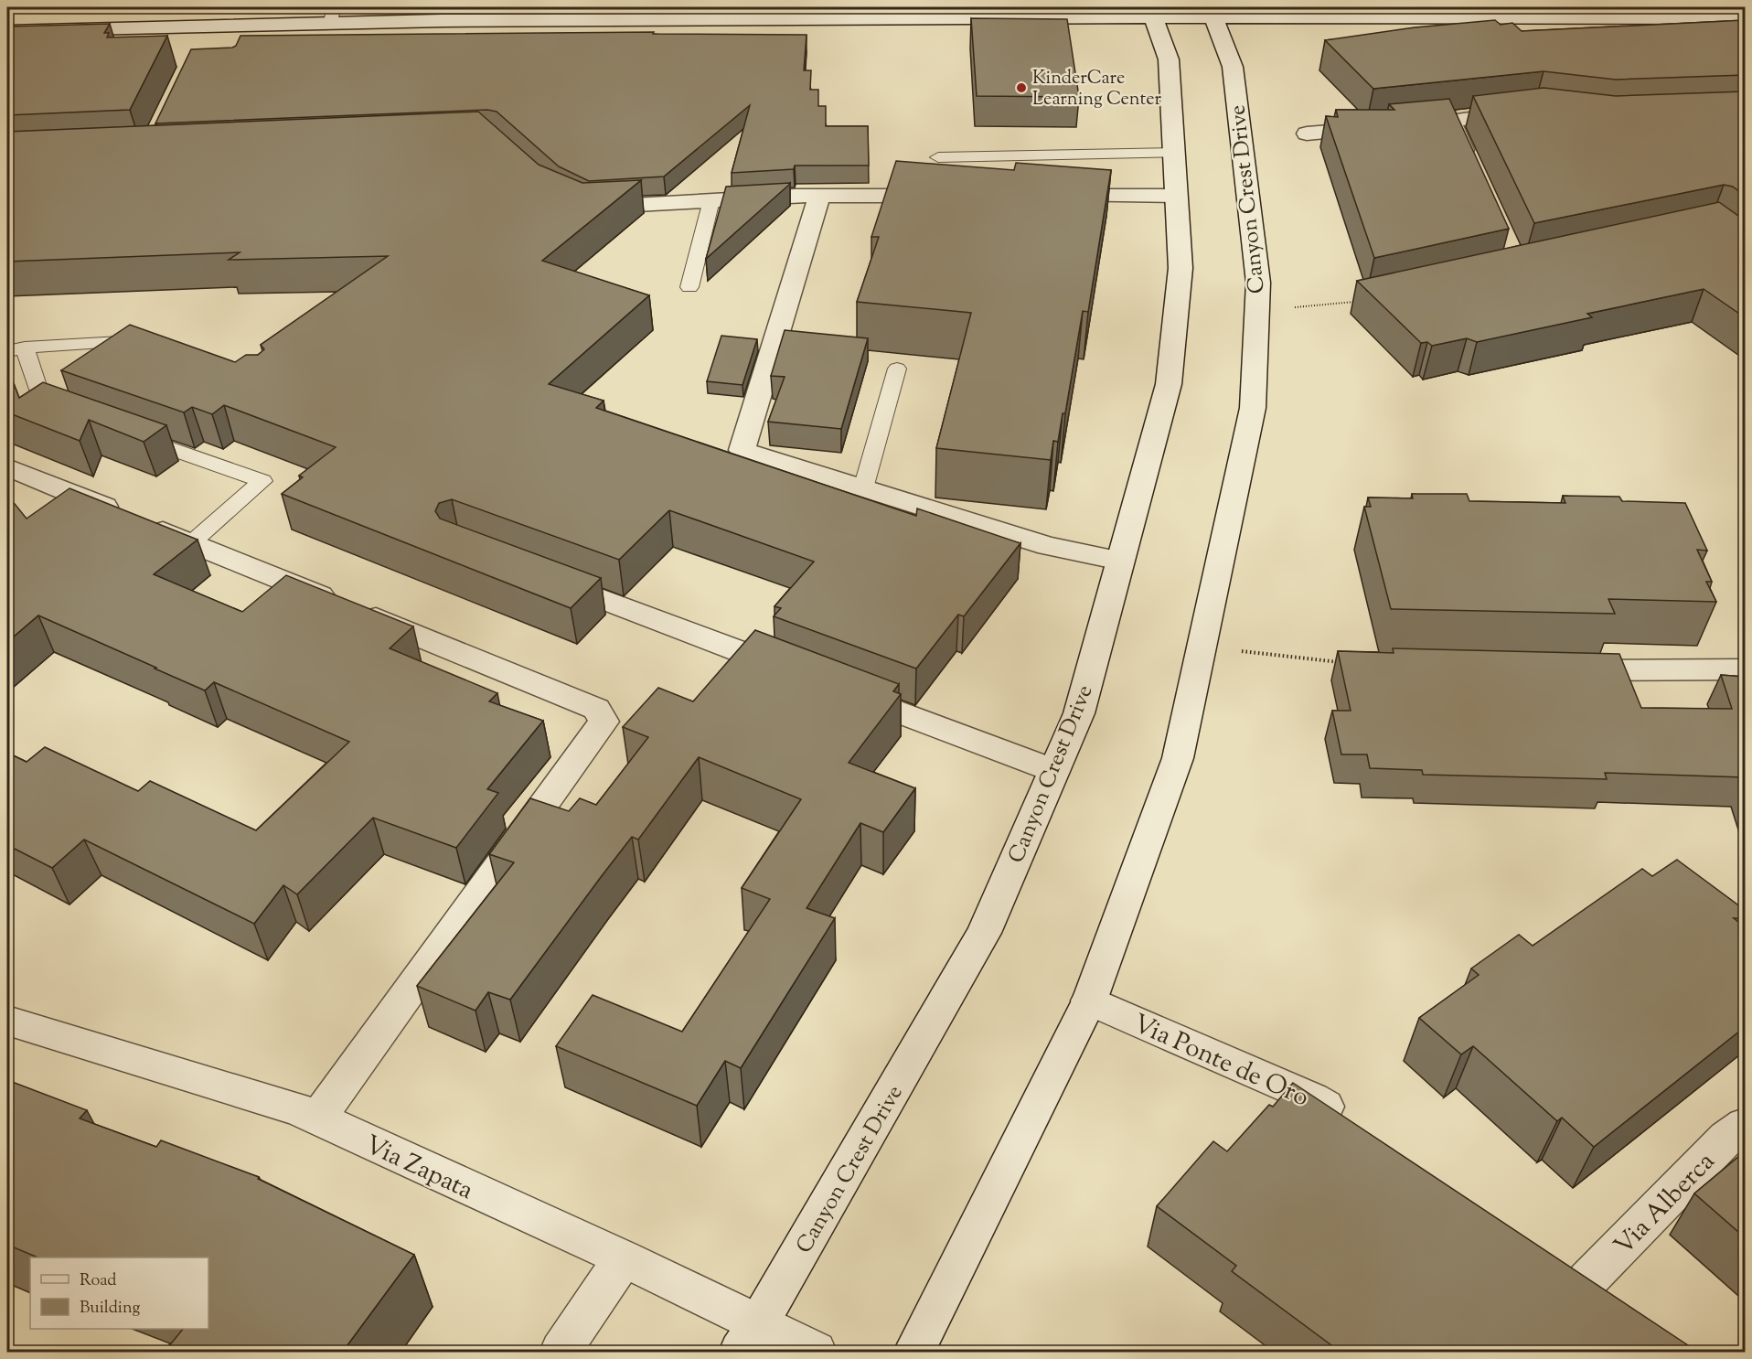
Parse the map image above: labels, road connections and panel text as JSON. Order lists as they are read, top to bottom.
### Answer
{
  "streets": {
    "main road": [
      "Canyon Crest Drive",
      "Via Ponte de Oro",
      "Via Zapata",
      "Via Alberca"
    ]
  },
  "crossings": [
    ["Canyon Crest Drive", "Via Ponte de Oro"],
    ["Canyon Crest Drive", "Via Zapata"]
  ],
  "places": ["KinderCare Learning Center"],
  "legend": ["Road", "Building"]
}
